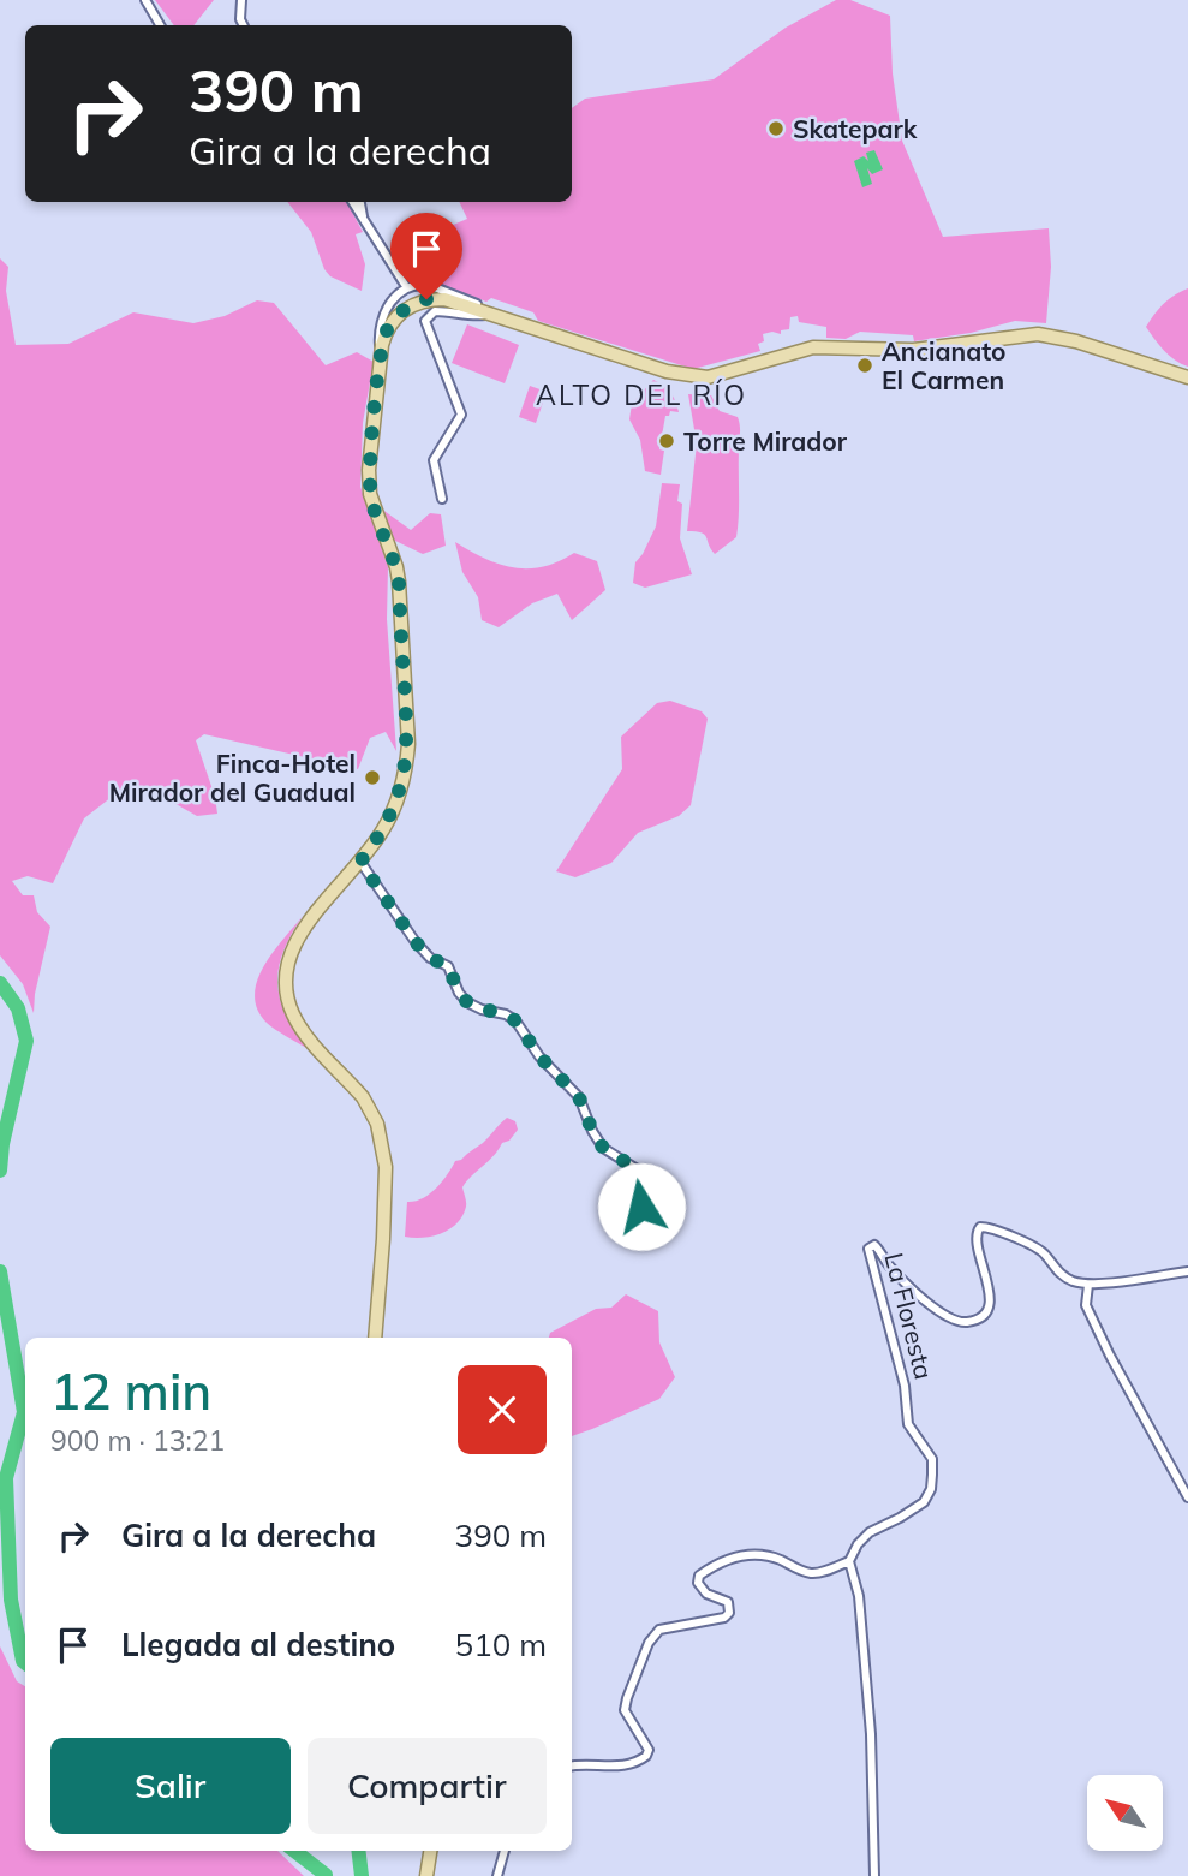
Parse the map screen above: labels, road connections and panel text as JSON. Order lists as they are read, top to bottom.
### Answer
{
  "streets": {
    "street": ["La Floresta"]
  },
  "districts": ["ALTO DEL RÍO"],
  "places": [
    "Skatepark",
    "Ancianato El Carmen",
    "Torre Mirador",
    "Finca-Hotel Mirador del Guadual"
  ],
  "north": "top left",
  "page": {
    "turn": ["390 m", "Gira a la derecha"],
    "heading": ["12 min", "900 m · 13:21"],
    "list": [
      {
        "name": "Gira a la derecha",
        "value": "390 m"
      },
      {
        "name": "Llegada al destino",
        "value": "510 m"
      }
    ],
    "buttons": ["Salir", "Compartir"]
  }
}
